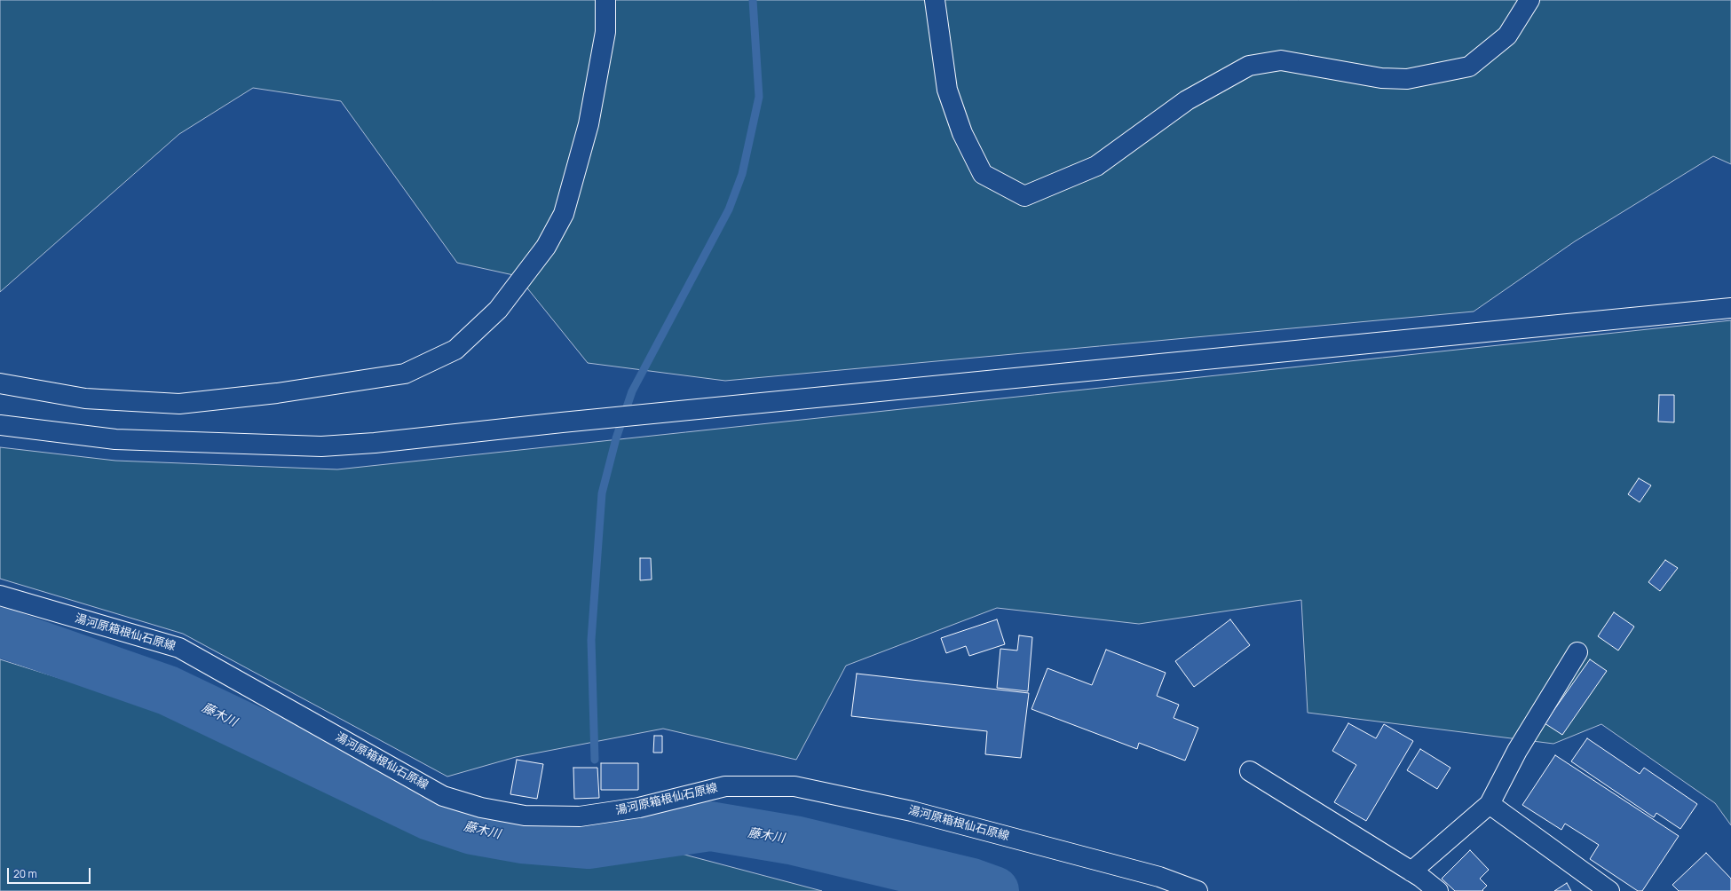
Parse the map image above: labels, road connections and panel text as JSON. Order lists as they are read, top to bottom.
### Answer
{
  "streets": {
    "street": ["湯河原箱根仙石原線"]
  },
  "water": ["藤木川"],
  "scale_bar": "20 m"
}
